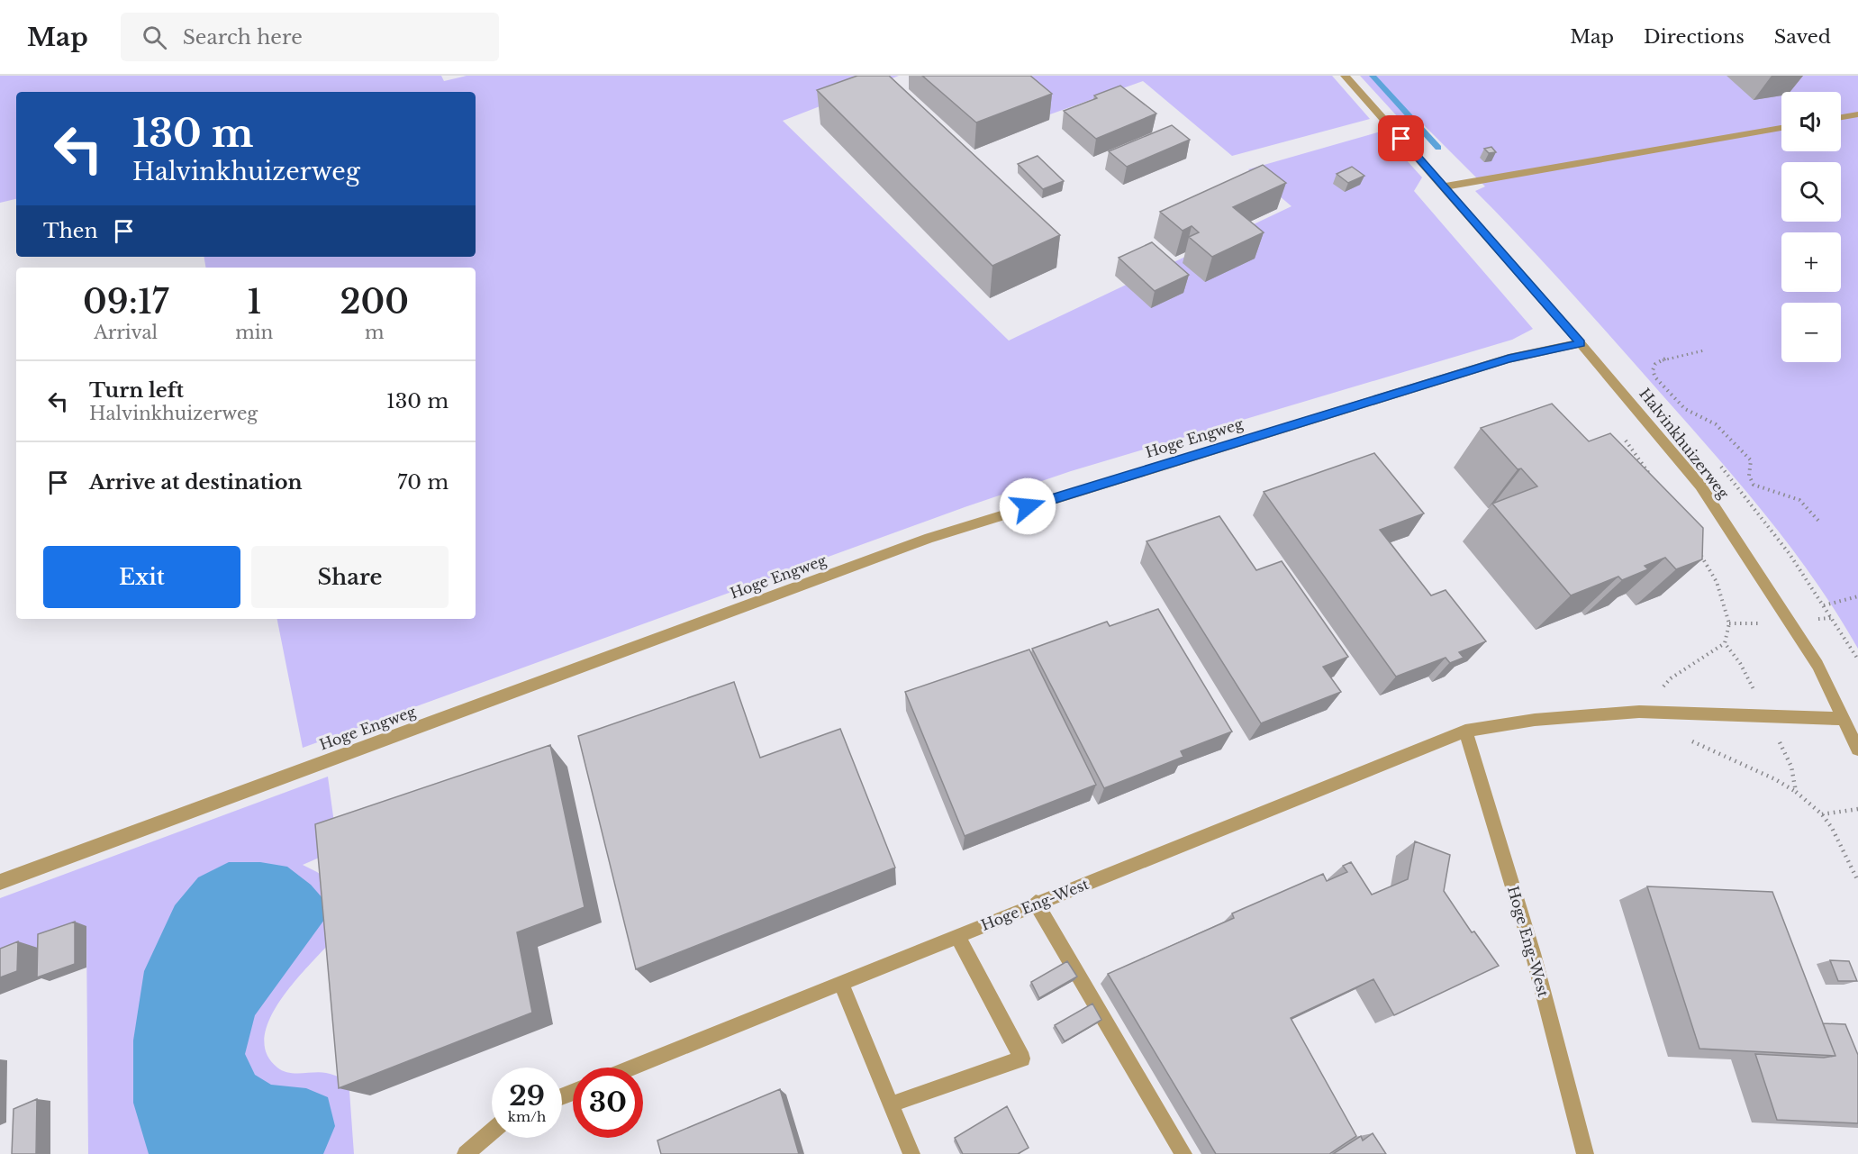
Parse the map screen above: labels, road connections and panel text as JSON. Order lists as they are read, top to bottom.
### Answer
{
  "streets": {
    "street": ["Hoge Engweg", "Halvinkhuizerweg", "Hoge Eng-West"]
  },
  "crossings": [
    ["Hoge Engweg", "Halvinkhuizerweg"],
    ["Halvinkhuizerweg", "Hoge Eng-West"]
  ],
  "page": {
    "header": "Map",
    "search": "Search here",
    "nav": ["Map", "Directions", "Saved"],
    "map_buttons": ["+", "−"],
    "turn": ["130 m", "Halvinkhuizerweg"],
    "then": "Then",
    "eta": [
      "09:17",
      "Arrival",
      "1",
      "min",
      "200",
      "m"
    ],
    "list": [
      {
        "name": "Turn left",
        "note": "Halvinkhuizerweg",
        "value": "130 m"
      },
      {
        "name": "Arrive at destination",
        "value": "70 m"
      }
    ],
    "buttons": ["Exit", "Share"],
    "speed": "29 km/h",
    "limit": "30"
  }
}
